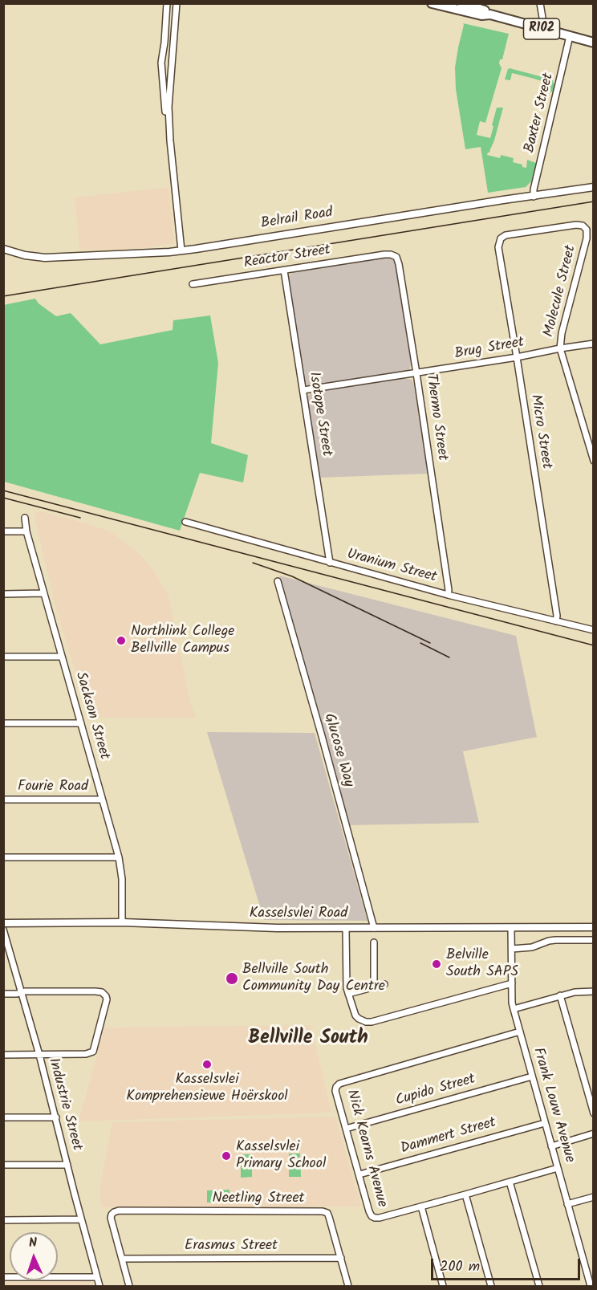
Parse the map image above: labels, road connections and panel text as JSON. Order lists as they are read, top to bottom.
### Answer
{
  "streets": {
    "main road": ["R102"],
    "street": [
      "Baxter Street",
      "Belrail Road",
      "Reactor Street",
      "Molecule Street",
      "Brug Street",
      "Isotope Street",
      "Thermo Street",
      "Micro Street",
      "Uranium Street",
      "Sackson Street",
      "Glucose Way",
      "Fourie Road",
      "Kasselsvlei Road",
      "Cupido Street",
      "Industrie Street",
      "Frank Louw Avenue",
      "Dammert Street",
      "Nick Kearns Avenue",
      "Neetling Street",
      "Erasmus Street"
    ]
  },
  "crossings": [
    ["R102", "Baxter Street"],
    ["Baxter Street", "Belrail Road"],
    ["Reactor Street", "Isotope Street"],
    ["Reactor Street", "Thermo Street"],
    ["Molecule Street", "Brug Street"],
    ["Molecule Street", "Micro Street"],
    ["Brug Street", "Isotope Street"],
    ["Brug Street", "Thermo Street"],
    ["Brug Street", "Micro Street"],
    ["Isotope Street", "Uranium Street"],
    ["Thermo Street", "Uranium Street"],
    ["Micro Street", "Uranium Street"],
    ["Sackson Street", "Fourie Road"],
    ["Sackson Street", "Kasselsvlei Road"],
    ["Glucose Way", "Kasselsvlei Road"],
    ["Kasselsvlei Road", "Frank Louw Avenue"],
    ["Cupido Street", "Frank Louw Avenue"],
    ["Cupido Street", "Nick Kearns Avenue"],
    ["Frank Louw Avenue", "Dammert Street"],
    ["Frank Louw Avenue", "Nick Kearns Avenue"],
    ["Dammert Street", "Nick Kearns Avenue"],
    ["Neetling Street", "Erasmus Street"]
  ],
  "districts": ["Bellville South"],
  "places": [
    "Northlink College Bellville Campus",
    "Belville South SAPS",
    "Bellville South Community Day Centre",
    "Kasselsvlei Komprehensiewe Hoërskool",
    "Kasselsvlei Primary School"
  ],
  "scale_bar": "200 m",
  "north": "top"
}
